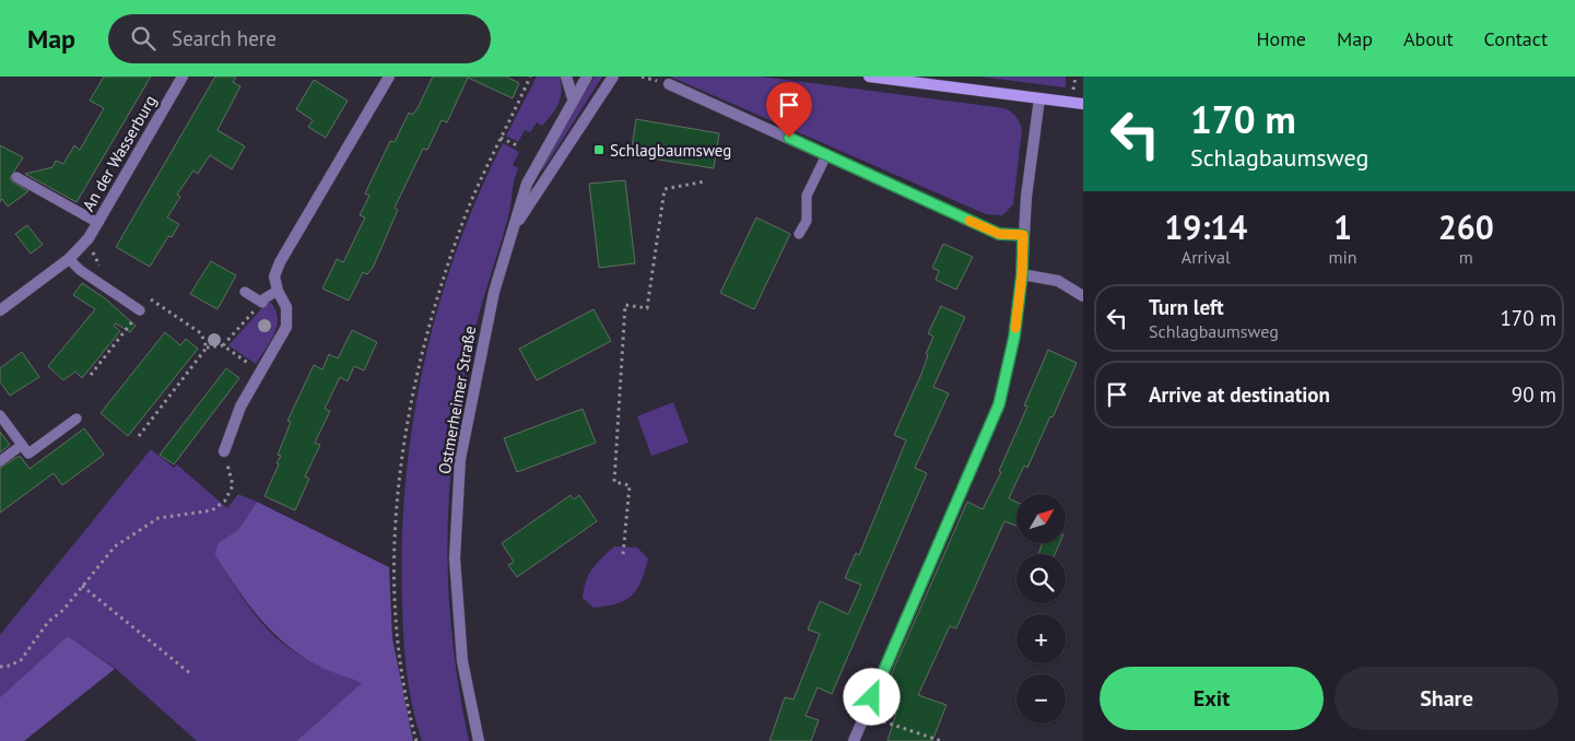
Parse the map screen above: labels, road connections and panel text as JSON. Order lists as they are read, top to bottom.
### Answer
{
  "streets": {
    "street": ["An der Wasserburg", "Ostmerheimer Straße"]
  },
  "places": {
    "transit": ["Schlagbaumsweg"]
  },
  "north": "top right",
  "page": {
    "header": "Map",
    "search": "Search here",
    "nav": [
      "Home",
      "Map",
      "About",
      "Contact"
    ],
    "turn": ["170 m", "Schlagbaumsweg"],
    "eta": [
      "19:14",
      "Arrival",
      "1",
      "min",
      "260",
      "m"
    ],
    "list": [
      {
        "name": "Turn left",
        "note": "Schlagbaumsweg",
        "value": "170 m"
      },
      {
        "name": "Arrive at destination",
        "value": "90 m"
      }
    ],
    "map_buttons": ["+", "−"],
    "buttons": ["Exit", "Share"]
  }
}
